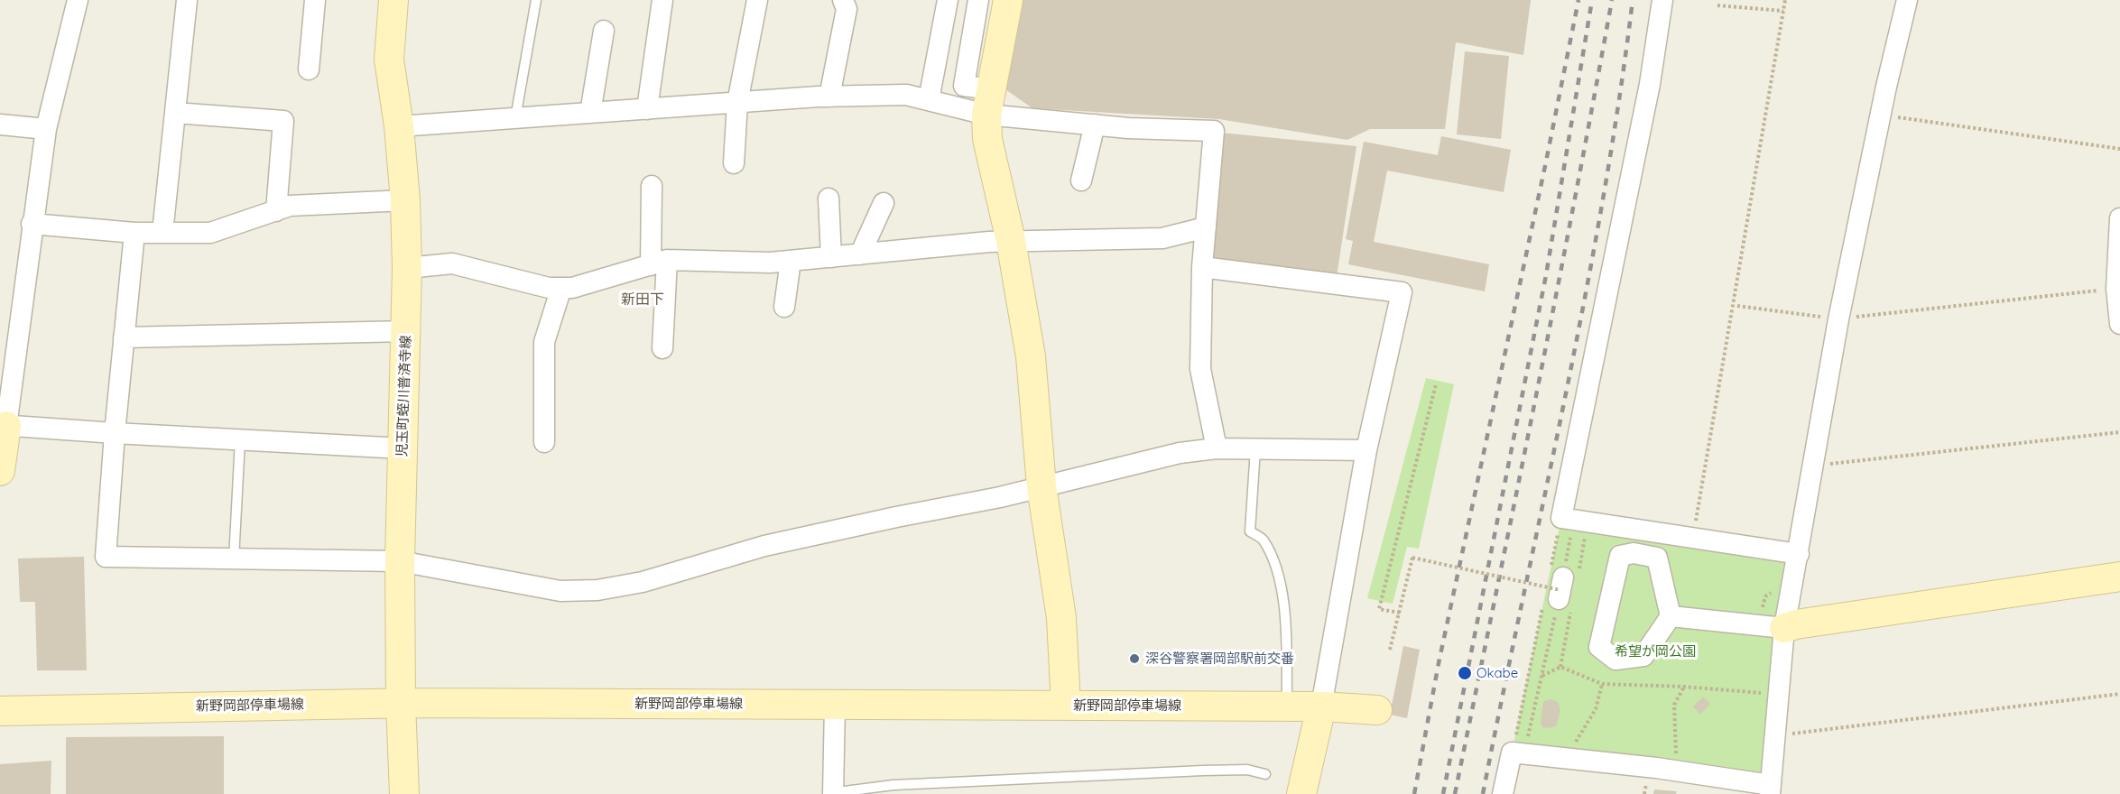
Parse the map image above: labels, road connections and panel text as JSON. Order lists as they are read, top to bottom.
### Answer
{
  "streets": {
    "main road": ["児玉町蛭川普済寺線", "新野岡部停車場線"]
  },
  "crossings": [
    ["児玉町蛭川普済寺線", "新野岡部停車場線"]
  ],
  "districts": ["新田下"],
  "parks": ["希望が岡公園"],
  "places": ["深谷警察署岡部駅前交番", "Okabe"]
}
